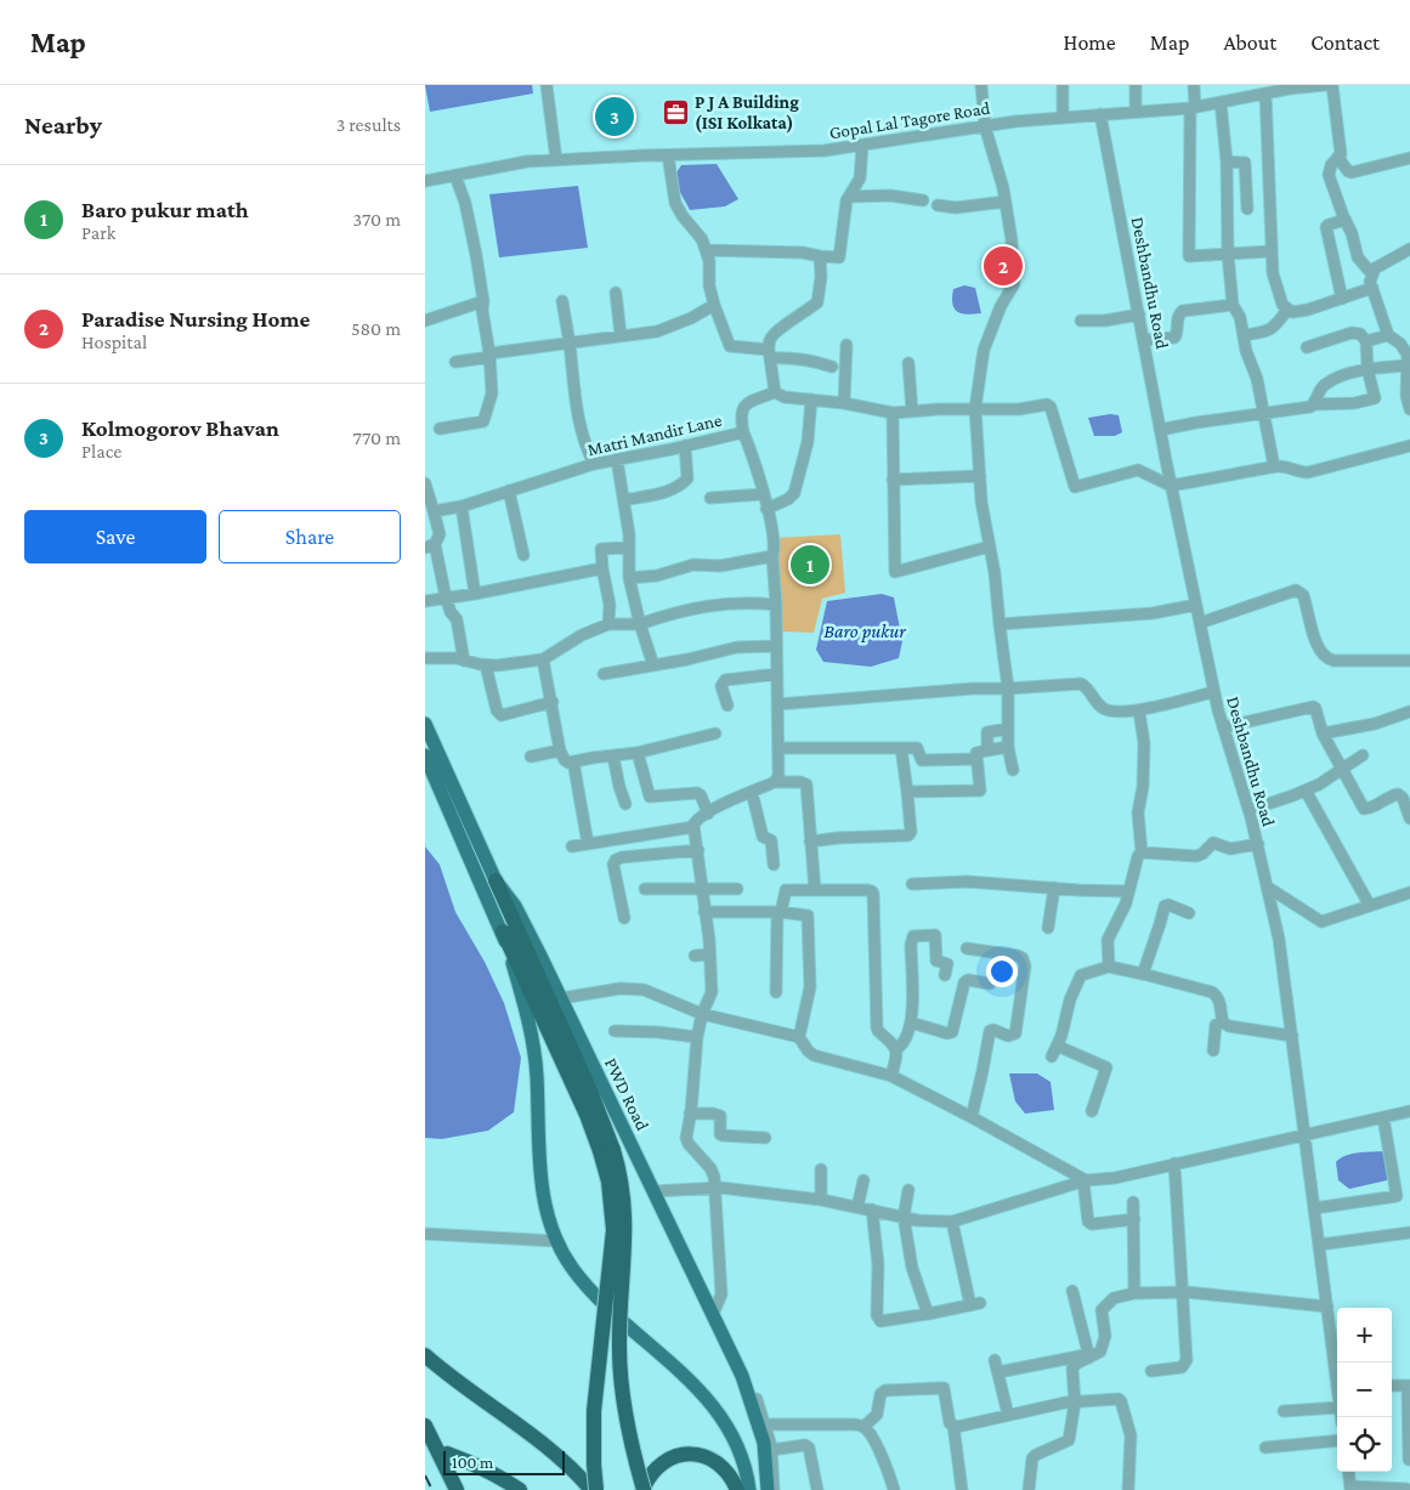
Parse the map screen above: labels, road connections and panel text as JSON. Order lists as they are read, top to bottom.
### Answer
{
  "streets": {
    "main road": ["PWD Road"],
    "street": ["Gopal Lal Tagore Road", "Deshbandhu Road", "Matri Mandir Lane"]
  },
  "crossings": [
    ["Gopal Lal Tagore Road", "Deshbandhu Road"]
  ],
  "water": ["Baro pukur"],
  "places": {
    "office": ["P J A Building (ISI Kolkata)"]
  },
  "scale_bar": "100 m",
  "page": {
    "header": "Map",
    "nav": [
      "Home",
      "Map",
      "About",
      "Contact"
    ],
    "heading": ["Nearby", "3 results"],
    "pins": ["3", "2", "1"],
    "list": [
      {
        "mark": "1",
        "name": "Baro pukur math",
        "note": "Park",
        "value": "370 m"
      },
      {
        "mark": "2",
        "name": "Paradise Nursing Home",
        "note": "Hospital",
        "value": "580 m"
      },
      {
        "mark": "3",
        "name": "Kolmogorov Bhavan",
        "note": "Place",
        "value": "770 m"
      }
    ],
    "buttons": ["Save", "Share"],
    "map_buttons": ["+", "−"],
    "scale": "100 m"
  }
}
